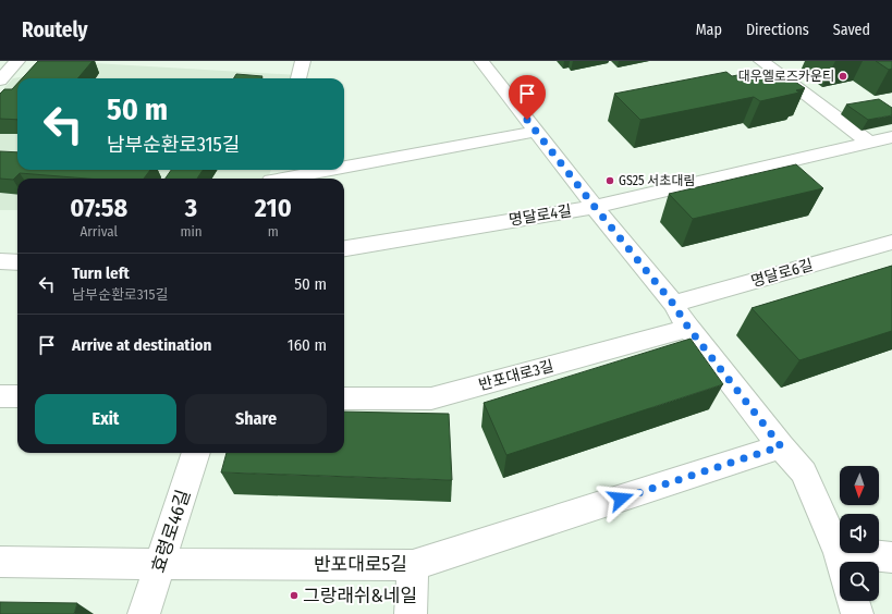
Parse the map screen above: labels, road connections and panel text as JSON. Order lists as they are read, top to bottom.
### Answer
{
  "streets": {
    "street": [
      "명달로4길",
      "명달로6길",
      "반포대로3길",
      "효령로46길",
      "반포대로5길"
    ]
  },
  "crossings": [
    ["효령로46길", "반포대로5길"]
  ],
  "places": ["대우엘로즈카운티", "GS25 서초대림", "그랑래쉬&네일"],
  "north": "bottom",
  "page": {
    "header": "Routely",
    "nav": ["Map", "Directions", "Saved"],
    "turn": ["50 m", "남부순환로315길"],
    "eta": [
      "07:58",
      "Arrival",
      "3",
      "min",
      "210",
      "m"
    ],
    "list": [
      {
        "name": "Turn left",
        "note": "남부순환로315길",
        "value": "50 m"
      },
      {
        "name": "Arrive at destination",
        "value": "160 m"
      }
    ],
    "buttons": ["Exit", "Share"]
  }
}
